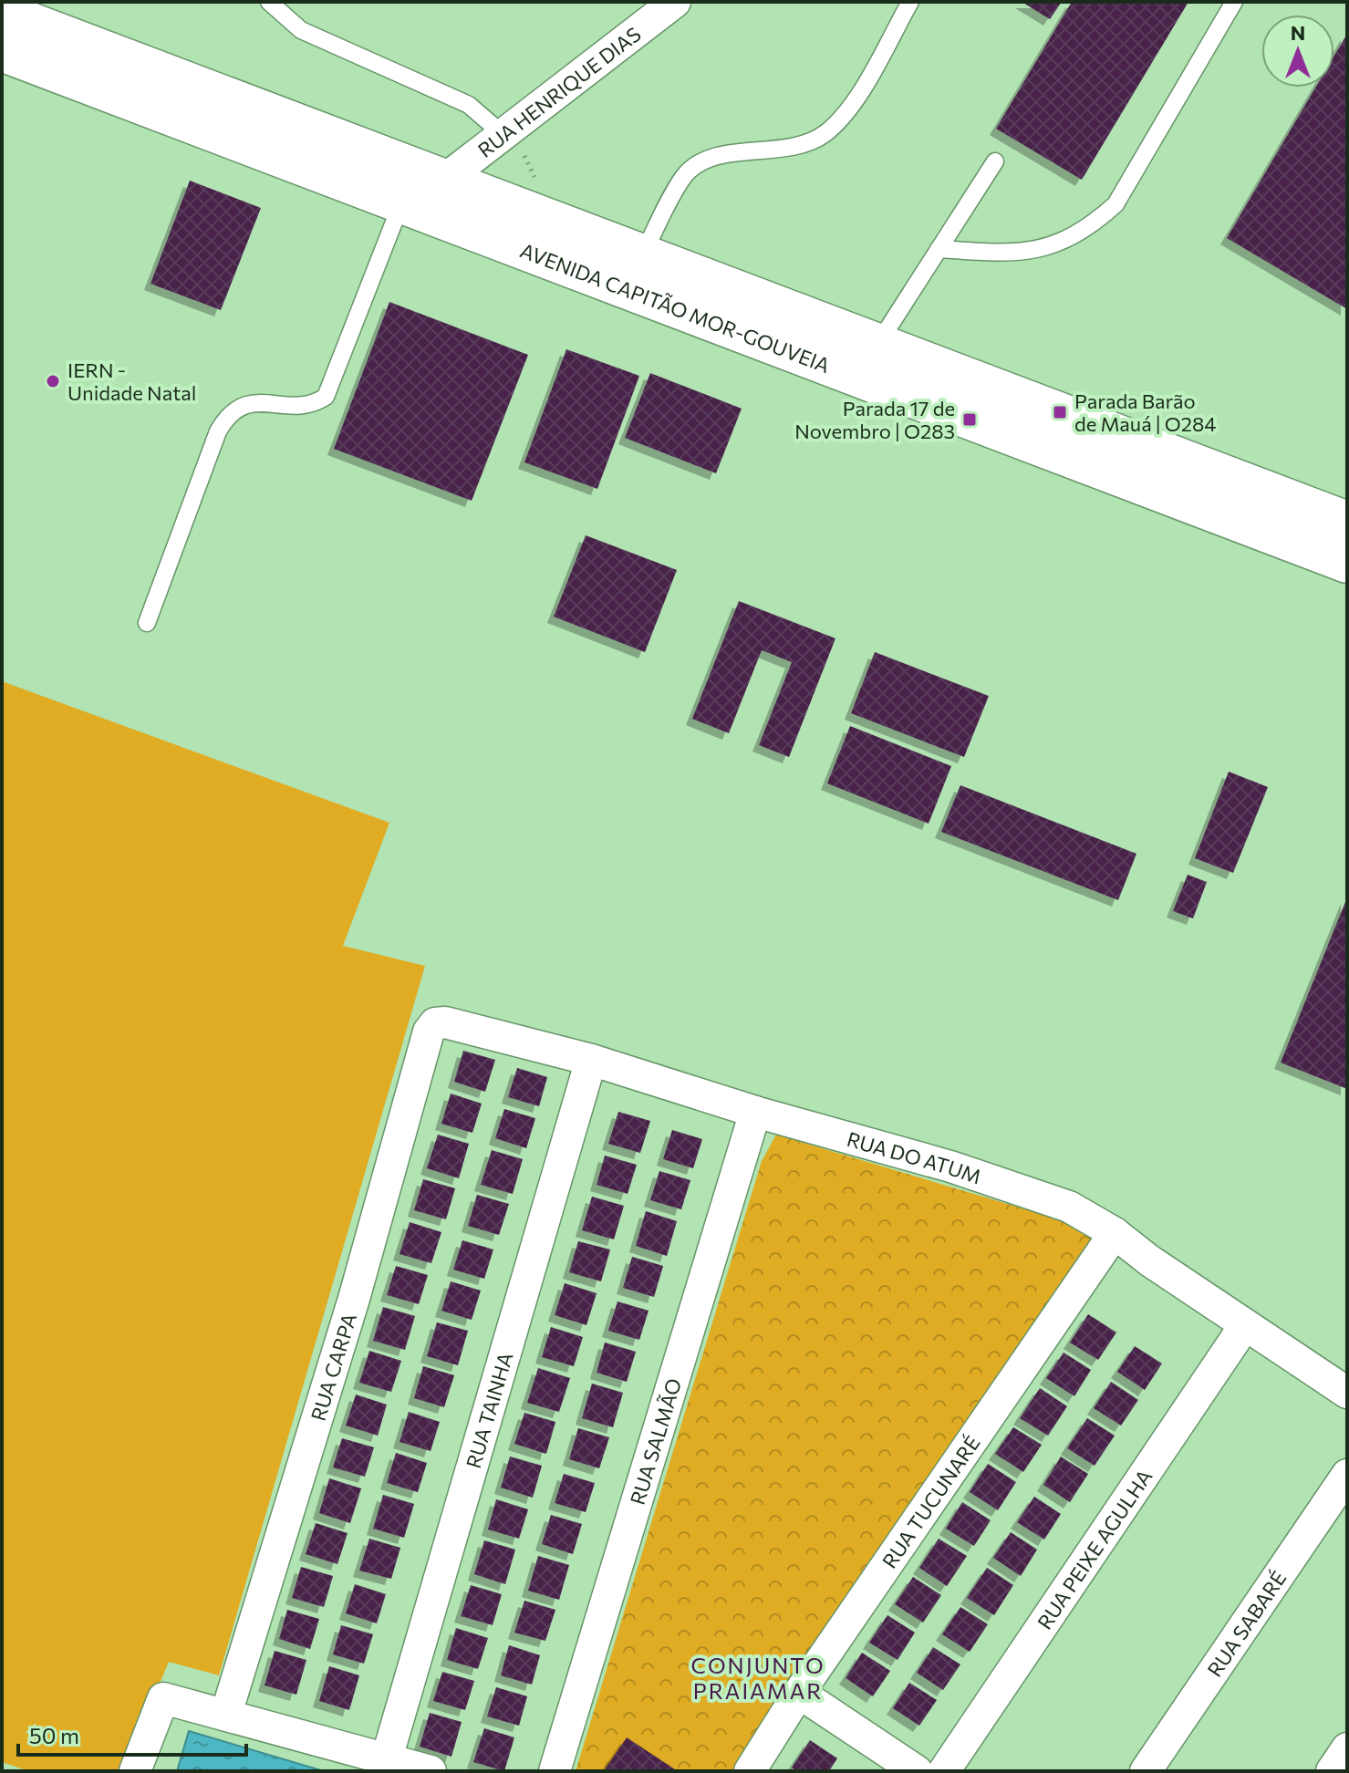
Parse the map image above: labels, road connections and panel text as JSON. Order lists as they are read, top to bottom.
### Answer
{
  "streets": {
    "main road": ["AVENIDA CAPITÃO MOR-GOUVEIA"],
    "street": [
      "RUA HENRIQUE DIAS",
      "RUA DO ATUM",
      "RUA CARPA",
      "RUA TAINHA",
      "RUA SALMÃO",
      "RUA TUCUNARÉ",
      "RUA PEIXE AGULHA",
      "RUA SABARÉ"
    ]
  },
  "crossings": [
    ["RUA HENRIQUE DIAS", "AVENIDA CAPITÃO MOR-GOUVEIA"],
    ["RUA DO ATUM", "RUA CARPA"],
    ["RUA DO ATUM", "RUA TAINHA"],
    ["RUA DO ATUM", "RUA SALMÃO"],
    ["RUA DO ATUM", "RUA TUCUNARÉ"],
    ["RUA DO ATUM", "RUA PEIXE AGULHA"]
  ],
  "districts": ["CONJUNTO PRAIAMAR"],
  "places": {
    "other": ["IERN - Unidade Natal"],
    "transit": ["Parada Barão de Mauá | O284", "Parada 17 de Novembro | O283"]
  },
  "scale_bar": "50 m",
  "north": "top"
}
